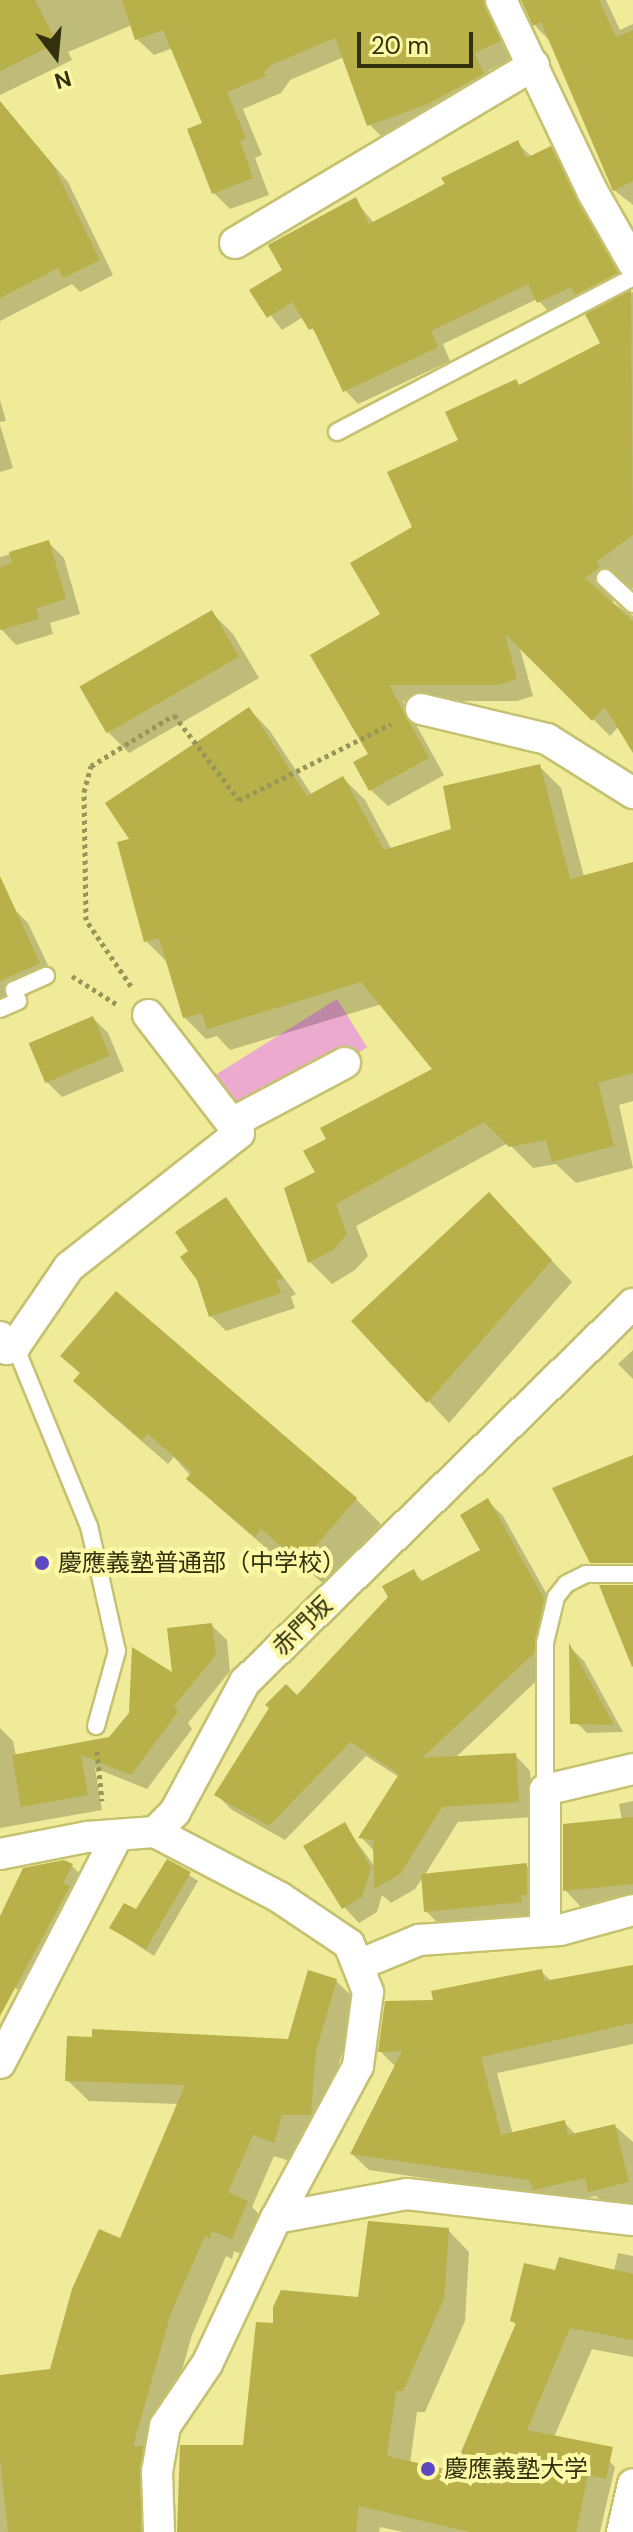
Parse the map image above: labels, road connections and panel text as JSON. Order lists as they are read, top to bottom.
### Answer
{
  "streets": {
    "street": ["赤門坂"]
  },
  "places": ["慶應義塾普通部（中学校）", "慶應義塾大学"],
  "scale_bar": "20 m",
  "north": "bottom"
}
